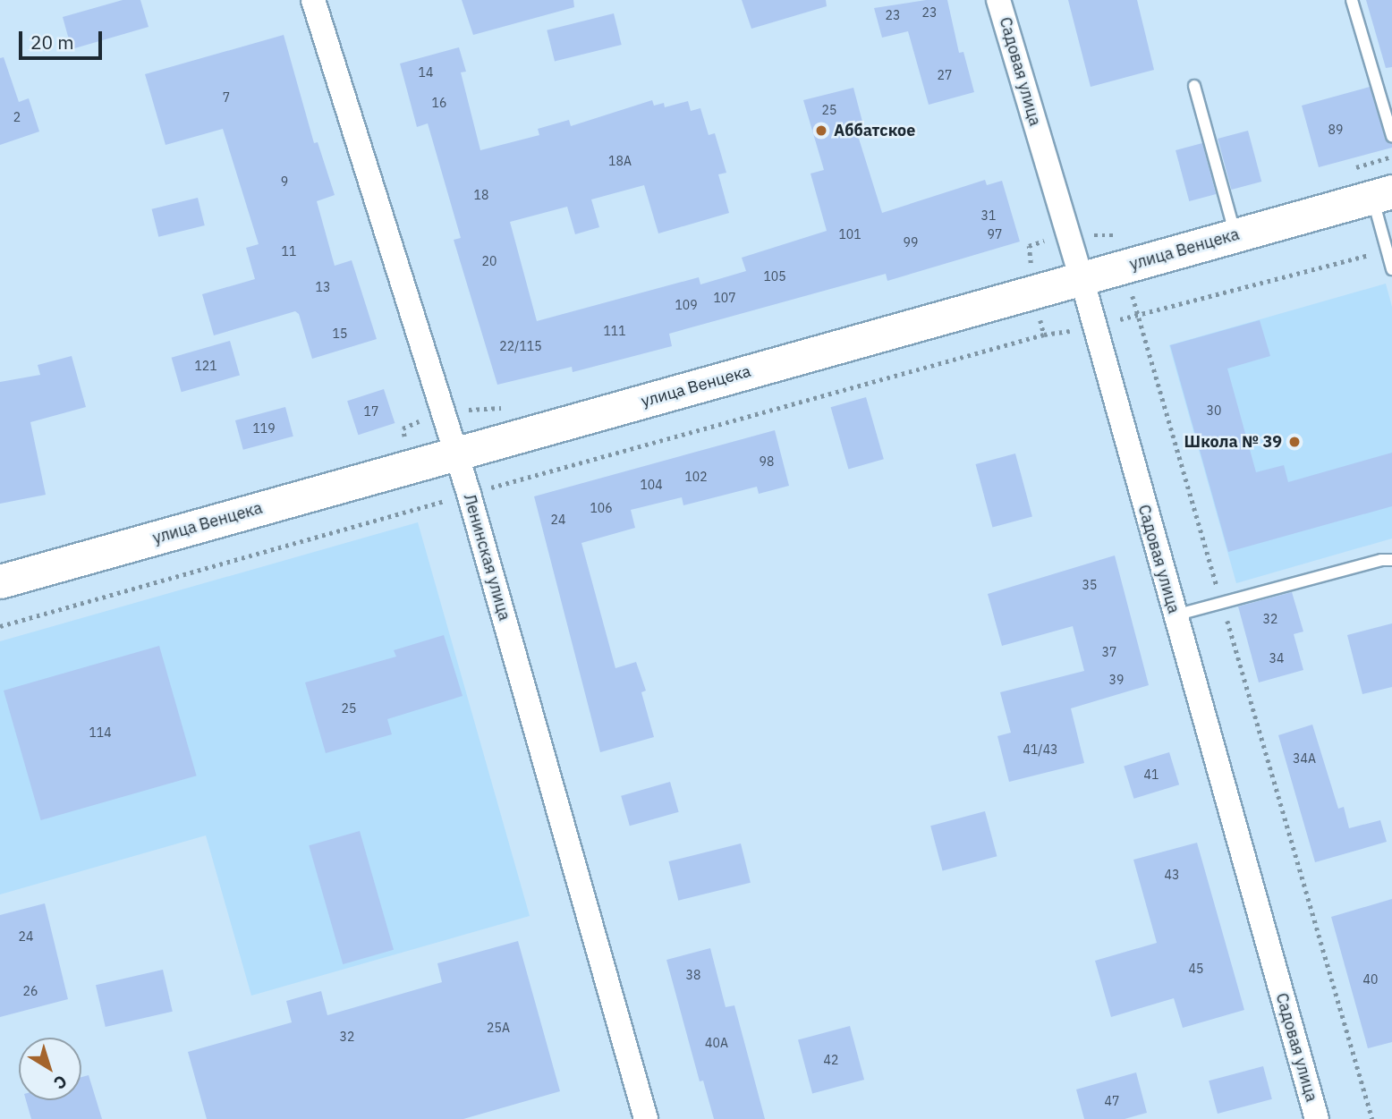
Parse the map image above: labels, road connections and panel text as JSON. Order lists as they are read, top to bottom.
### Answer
{
  "streets": {
    "street": ["Садовая улица", "улица Венцека", "Ленинская улица"]
  },
  "crossings": [
    ["Садовая улица", "улица Венцека"],
    ["улица Венцека", "Ленинская улица"]
  ],
  "places": ["Аббатское", "Школа № 39"],
  "house_numbers": [
    "23",
    "23",
    "14",
    "27",
    "7",
    "16",
    "25",
    "2",
    "89",
    "18А",
    "9",
    "18",
    "31",
    "101",
    "97",
    "99",
    "11",
    "20",
    "105",
    "13",
    "107",
    "109",
    "111",
    "15",
    "22/115",
    "121",
    "30",
    "17",
    "119",
    "98",
    "102",
    "104",
    "106",
    "24",
    "35",
    "32",
    "37",
    "34",
    "39",
    "25",
    "114",
    "41/43",
    "34А",
    "41",
    "43",
    "24",
    "45",
    "38",
    "40",
    "26",
    "25А",
    "32",
    "40А",
    "42",
    "47"
  ],
  "scale_bar": "20 m",
  "north": "bottom right"
}
